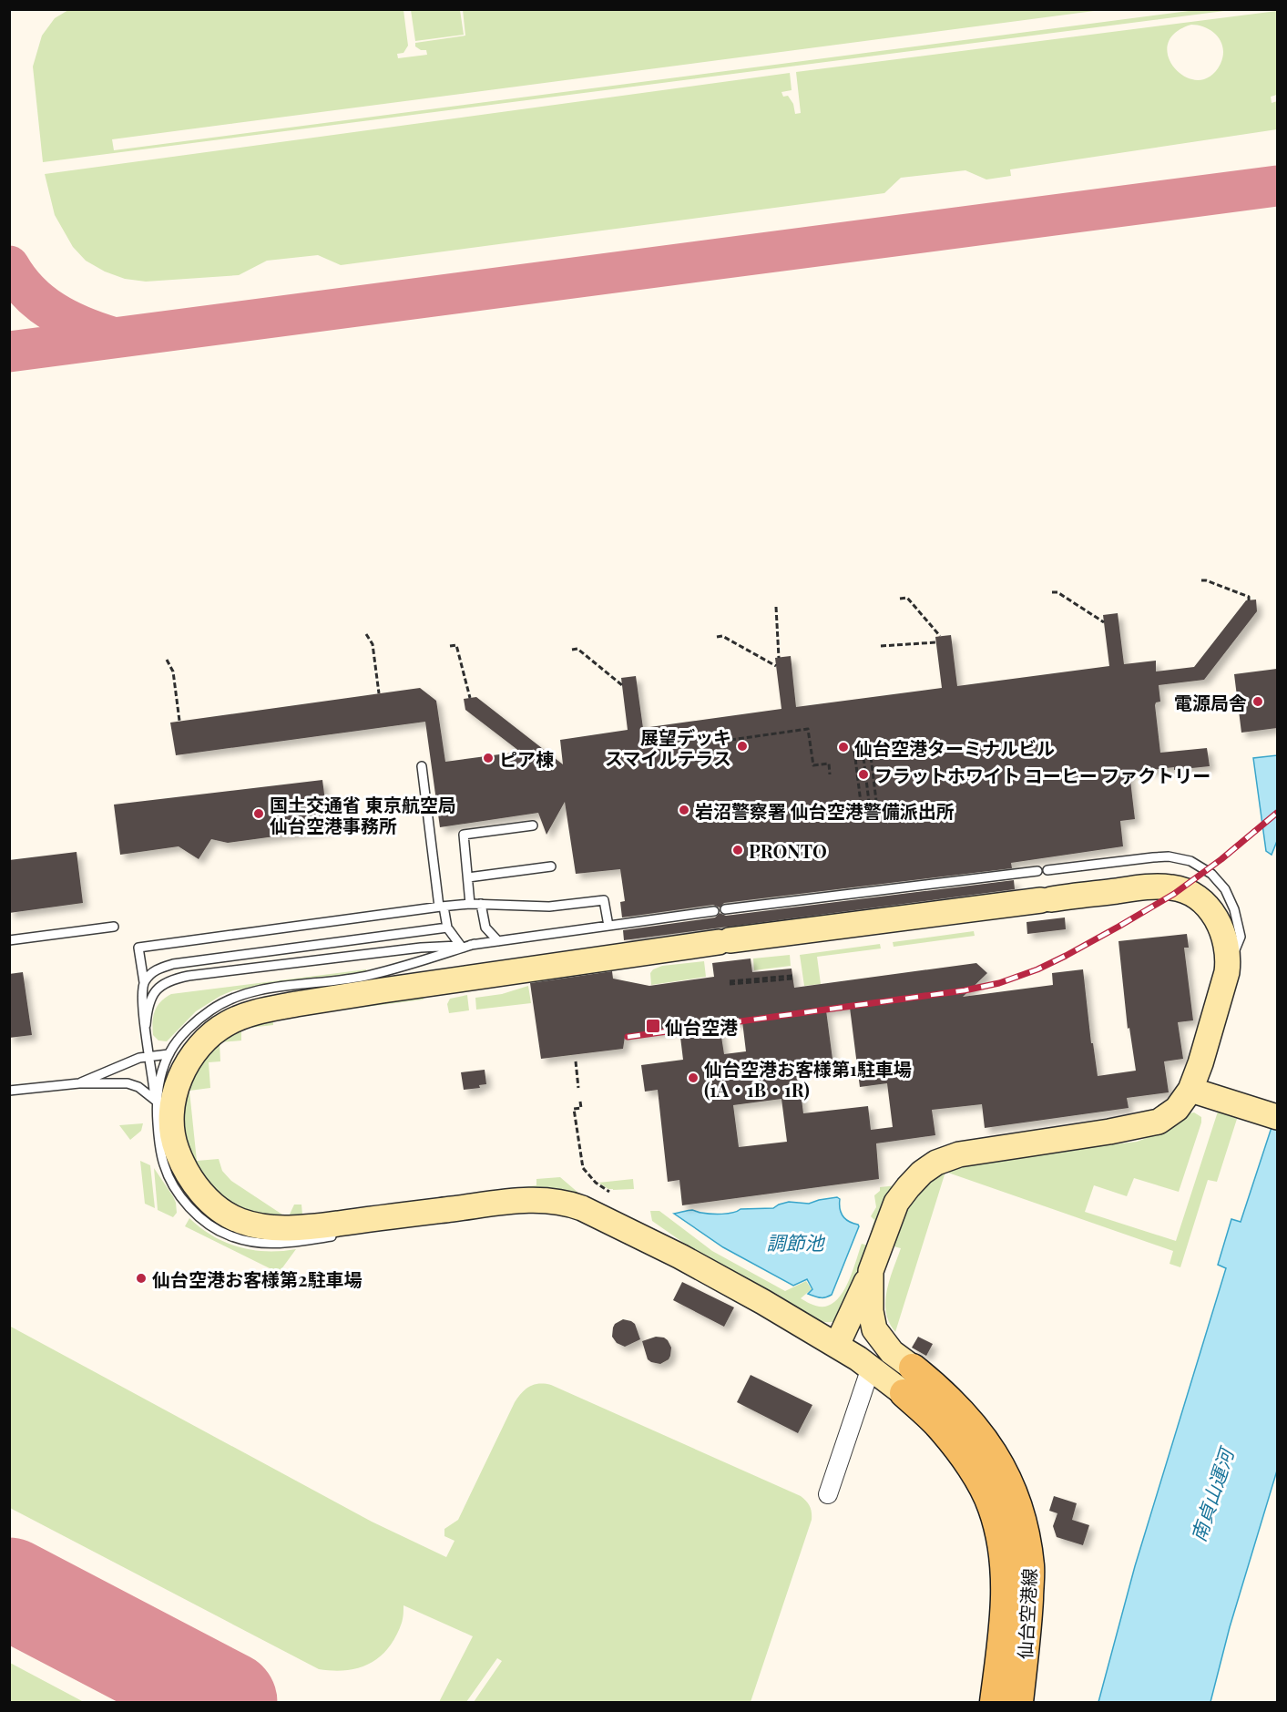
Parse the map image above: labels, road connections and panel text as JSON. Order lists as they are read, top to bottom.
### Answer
{
  "streets": {
    "main road": ["仙台空港線"]
  },
  "water": ["調節池", "南貞山運河"],
  "places": {
    "other": [
      "電源局舎",
      "展望デッキ スマイルテラス",
      "仙台空港ターミナルビル",
      "ピア棟",
      "フラットホワイト コーヒー ファクトリー",
      "岩沼警察署 仙台空港警備派出所",
      "国土交通省 東京航空局 仙台空港事務所",
      "PRONTO",
      "仙台空港お客様第1駐車場 (1A・1B・1R)",
      "仙台空港お客様第2駐車場"
    ],
    "transit": ["仙台空港"]
  }
}
